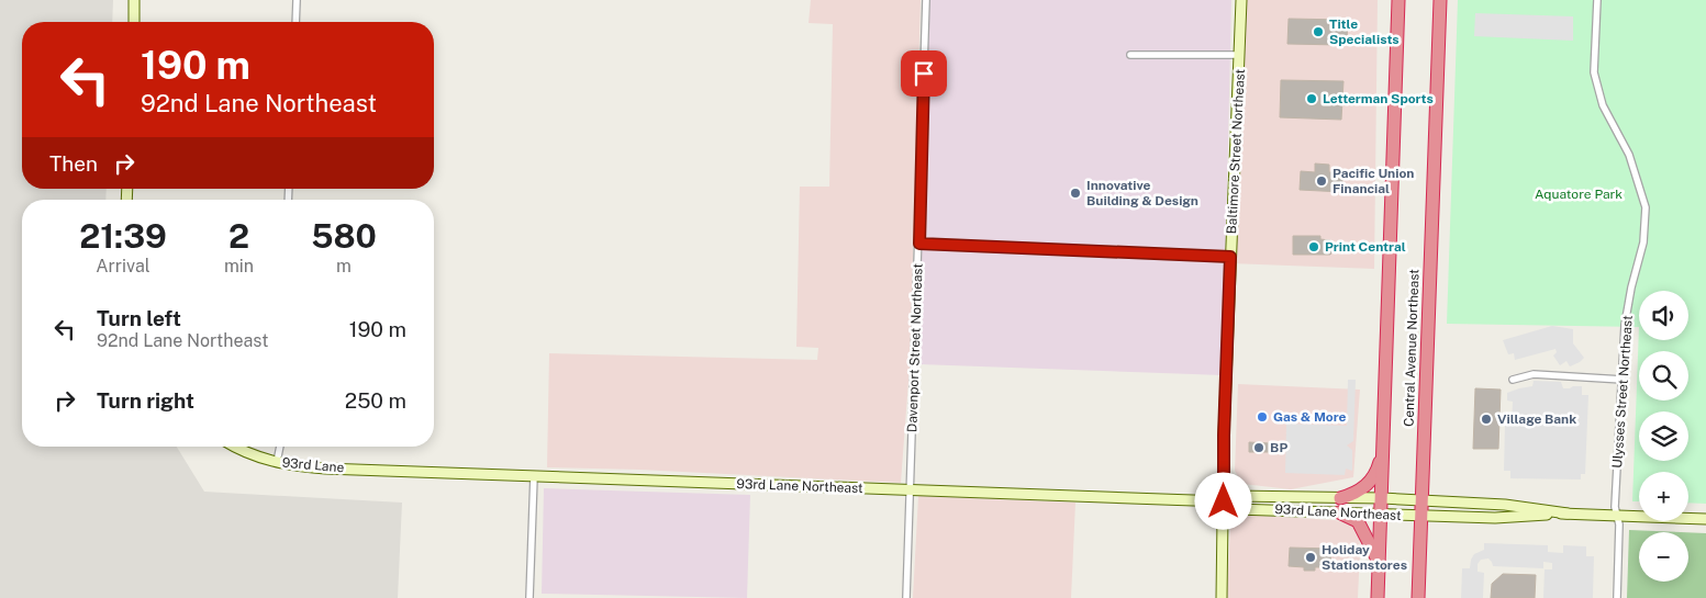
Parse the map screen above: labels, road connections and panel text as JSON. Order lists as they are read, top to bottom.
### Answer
{
  "streets": {
    "highway": ["Central Avenue Northeast"],
    "street": [
      "Baltimore Street Northeast",
      "Davenport Street Northeast",
      "Ulysses Street Northeast",
      "93rd Lane",
      "93rd Lane Northeast"
    ]
  },
  "crossings": [
    ["Baltimore Street Northeast", "93rd Lane Northeast"],
    ["Davenport Street Northeast", "93rd Lane Northeast"],
    ["Central Avenue Northeast", "93rd Lane Northeast"],
    ["93rd Lane", "93rd Lane Northeast"]
  ],
  "parks": ["Aquatore Park"],
  "places": [
    "Title Specialists",
    "Letterman Sports",
    "Pacific Union Financial",
    "Innovative Building & Design",
    "Print Central",
    "Gas & More",
    "Village Bank",
    "BP",
    "Holiday Stationstores"
  ],
  "page": {
    "turn": ["190 m", "92nd Lane Northeast"],
    "then": "Then",
    "eta": [
      "21:39",
      "Arrival",
      "2",
      "min",
      "580",
      "m"
    ],
    "map_buttons": ["+", "−"],
    "list": [
      {
        "name": "Turn left",
        "note": "92nd Lane Northeast",
        "value": "190 m"
      },
      {
        "name": "Turn right",
        "value": "250 m"
      }
    ]
  }
}
